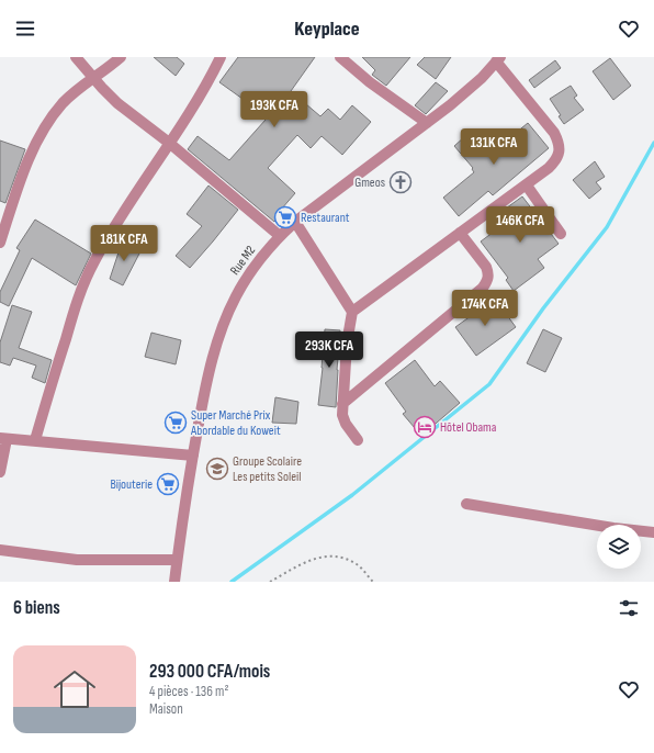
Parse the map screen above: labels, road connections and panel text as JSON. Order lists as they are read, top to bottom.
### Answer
{
  "streets": {
    "street": ["Rue M2"]
  },
  "places": {
    "church": ["Gmeos"],
    "supermarket": ["Restaurant", "Super Marché Prix Abordable du Koweit", "Bijouterie"],
    "hotel": ["Hôtel Obama"],
    "school or university": ["Groupe Scolaire Les petits Soleil"]
  },
  "page": {
    "header": "Keyplace",
    "price": [
      "193K CFA",
      "131K CFA",
      "146K CFA",
      "181K CFA",
      "174K CFA",
      "293K CFA"
    ],
    "heading": "6 biens",
    "list": [
      {
        "name": "293 000 CFA/mois",
        "note": "4 pièces · 136 m² · Maison"
      }
    ]
  }
}
